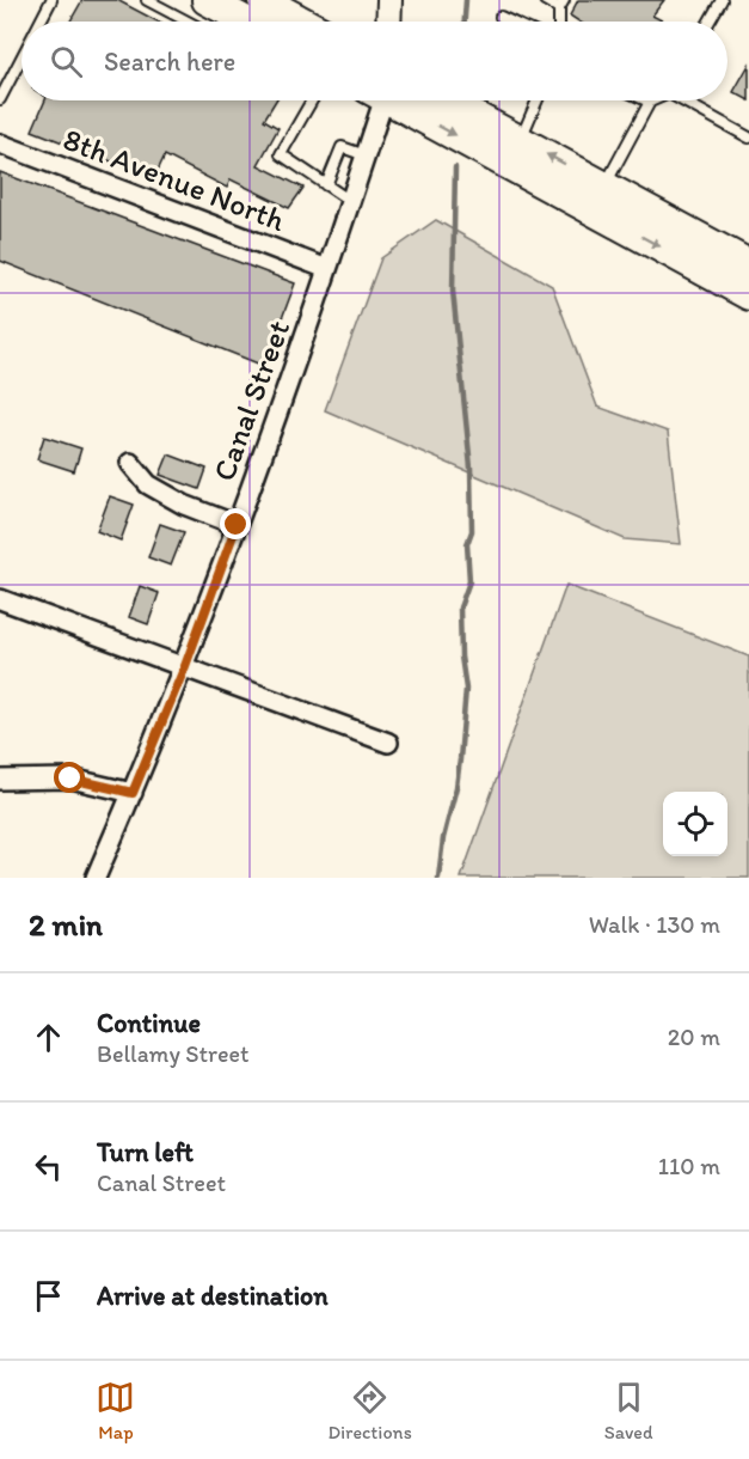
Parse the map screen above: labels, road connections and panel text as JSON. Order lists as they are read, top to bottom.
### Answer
{
  "streets": {
    "street": ["8th Avenue North", "Canal Street"]
  },
  "crossings": [
    ["8th Avenue North", "Canal Street"]
  ],
  "page": {
    "search": "Search here",
    "heading": ["2 min", "Walk · 130 m"],
    "list": [
      ["Continue", "Bellamy Street", "20 m"],
      ["Turn left", "Canal Street", "110 m"],
      "Arrive at destination"
    ],
    "nav": ["Map", "Directions", "Saved"]
  }
}
